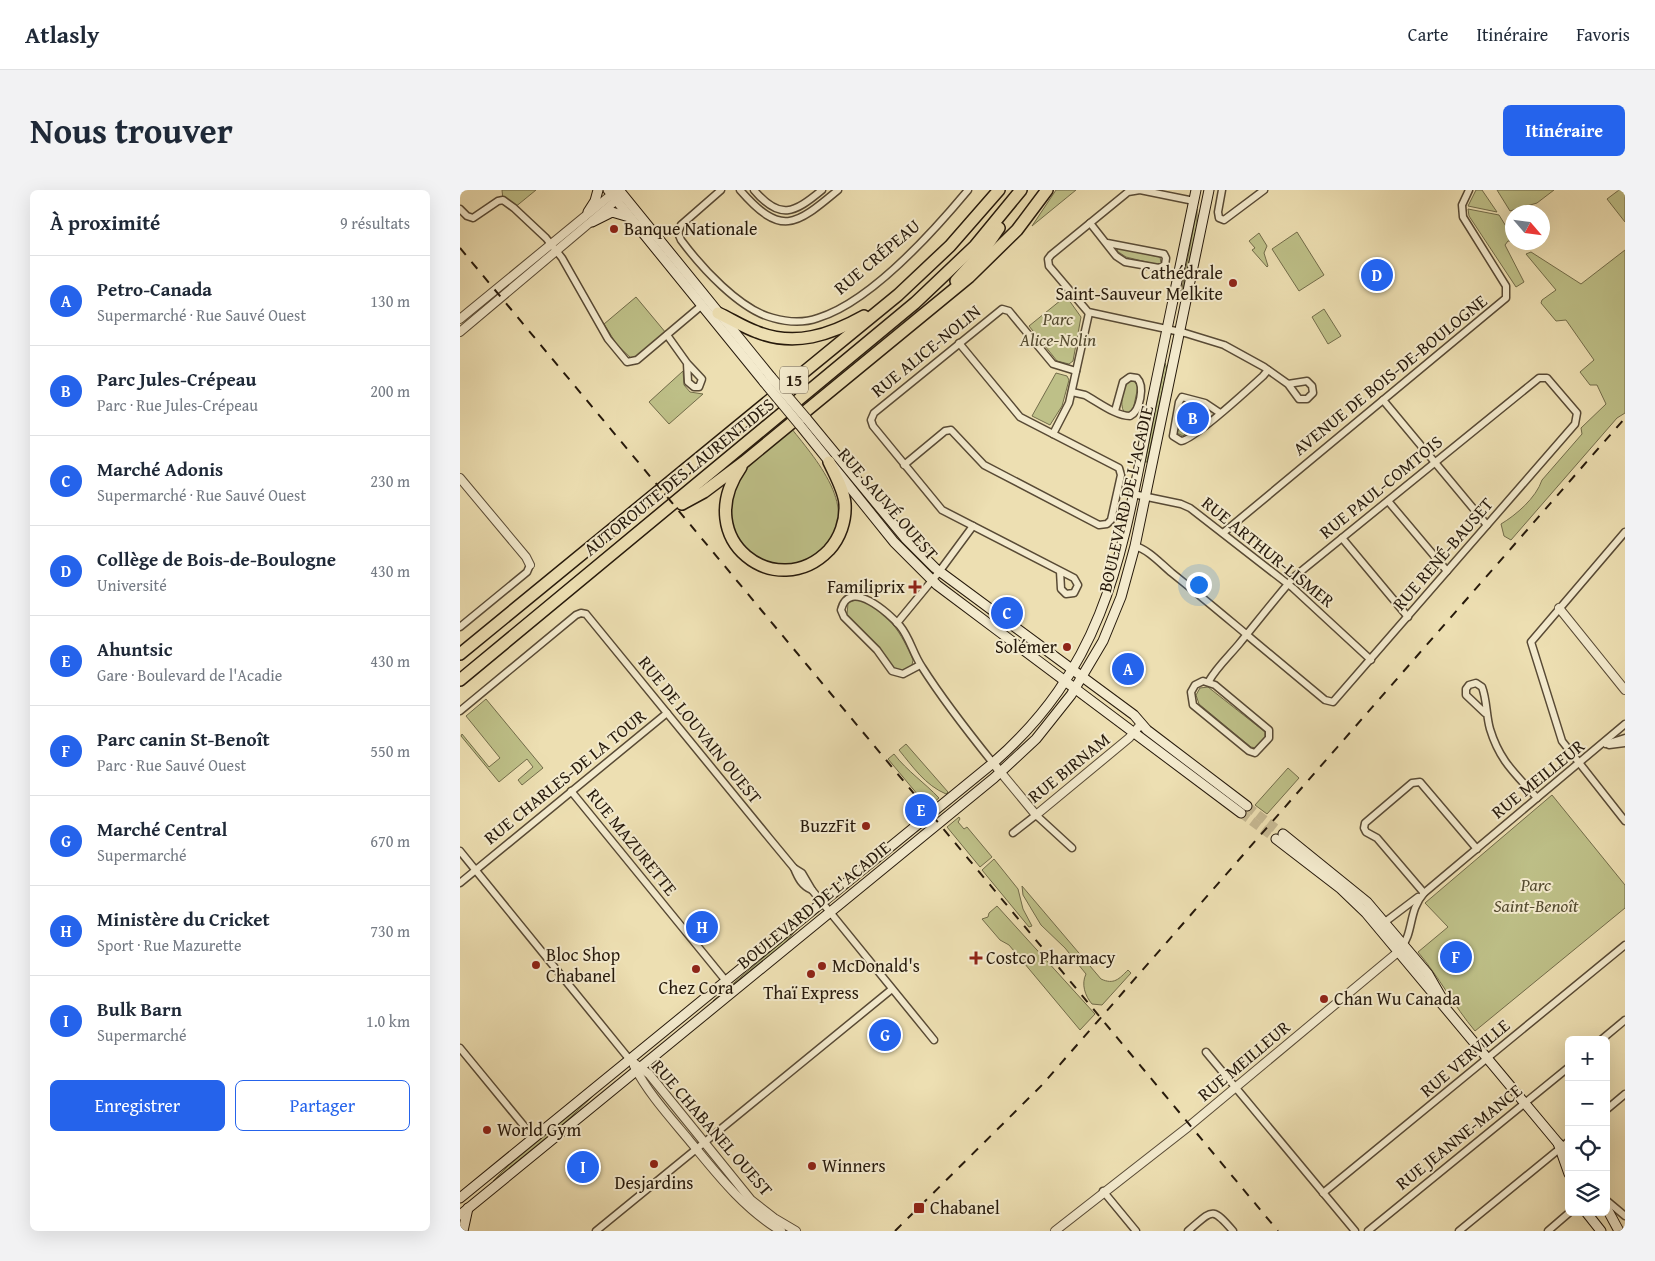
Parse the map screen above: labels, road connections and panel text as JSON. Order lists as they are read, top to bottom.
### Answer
{
  "streets": {
    "highway": ["15", "AUTOROUTE DES LAURENTIDES"],
    "main road": ["BOULEVARD DE L'ACADIE", "RUE SAUVÉ OUEST"],
    "street": [
      "RUE CRÉPEAU",
      "RUE ALICE-NOLIN",
      "AVENUE DE BOIS-DE-BOULOGNE",
      "RUE PAUL-COMTOIS",
      "RUE ARTHUR-LISMER",
      "RUE RENÉ-BAUSET",
      "RUE DE LOUVAIN OUEST",
      "RUE BIRNAM",
      "RUE CHARLES-DE LA TOUR",
      "RUE MEILLEUR",
      "RUE MAZURETTE",
      "RUE VERVILLE",
      "RUE CHABANEL OUEST",
      "RUE JEANNE-MANCE"
    ]
  },
  "crossings": [
    ["AVENUE DE BOIS-DE-BOULOGNE", "RUE ARTHUR-LISMER"],
    ["RUE PAUL-COMTOIS", "RUE ARTHUR-LISMER"],
    ["RUE PAUL-COMTOIS", "RUE RENÉ-BAUSET"],
    ["BOULEVARD DE L'ACADIE", "RUE SAUVÉ OUEST"],
    ["BOULEVARD DE L'ACADIE", "RUE ARTHUR-LISMER"],
    ["BOULEVARD DE L'ACADIE", "RUE DE LOUVAIN OUEST"],
    ["BOULEVARD DE L'ACADIE", "RUE MAZURETTE"],
    ["BOULEVARD DE L'ACADIE", "RUE CHABANEL OUEST"],
    ["RUE SAUVÉ OUEST", "RUE BIRNAM"],
    ["RUE ARTHUR-LISMER", "RUE RENÉ-BAUSET"],
    ["RUE DE LOUVAIN OUEST", "RUE CHARLES-DE LA TOUR"],
    ["RUE CHARLES-DE LA TOUR", "RUE MAZURETTE"],
    ["RUE CHARLES-DE LA TOUR", "RUE CHABANEL OUEST"]
  ],
  "parks": ["Parc Alice-Nolin", "Parc Saint-Benoît"],
  "places": {
    "other": [
      "Banque Nationale",
      "Cathédrale Saint-Sauveur Melkite",
      "Solémer",
      "BuzzFit",
      "Bloc Shop Chabanel",
      "McDonald's",
      "Chez Cora",
      "Thaï Express",
      "Chan Wu Canada",
      "World Gym",
      "Desjardins",
      "Winners"
    ],
    "health": ["Familiprix", "Costco Pharmacy"],
    "transit": ["Chabanel"]
  },
  "north": "bottom right",
  "page": {
    "header": "Atlasly",
    "nav": ["Carte", "Itinéraire", "Favoris"],
    "title": "Nous trouver",
    "buttons": [
      "Itinéraire",
      ["Enregistrer", "Partager"]
    ],
    "heading": ["À proximité", "9 résultats"],
    "list": [
      {
        "mark": "A",
        "name": "Petro-Canada",
        "note": "Supermarché · Rue Sauvé Ouest",
        "value": "130 m"
      },
      {
        "mark": "B",
        "name": "Parc Jules-Crépeau",
        "note": "Parc · Rue Jules-Crépeau",
        "value": "200 m"
      },
      {
        "mark": "C",
        "name": "Marché Adonis",
        "note": "Supermarché · Rue Sauvé Ouest",
        "value": "230 m"
      },
      {
        "mark": "D",
        "name": "Collège de Bois-de-Boulogne",
        "note": "Université",
        "value": "430 m"
      },
      {
        "mark": "E",
        "name": "Ahuntsic",
        "note": "Gare · Boulevard de l'Acadie",
        "value": "430 m"
      },
      {
        "mark": "F",
        "name": "Parc canin St-Benoît",
        "note": "Parc · Rue Sauvé Ouest",
        "value": "550 m"
      },
      {
        "mark": "G",
        "name": "Marché Central",
        "note": "Supermarché",
        "value": "670 m"
      },
      {
        "mark": "H",
        "name": "Ministère du Cricket",
        "note": "Sport · Rue Mazurette",
        "value": "730 m"
      },
      {
        "mark": "I",
        "name": "Bulk Barn",
        "note": "Supermarché",
        "value": "1.0 km"
      }
    ],
    "pins": [
      "D",
      "B",
      "C",
      "A",
      "E",
      "H",
      "F",
      "G",
      "I"
    ],
    "map_buttons": ["+", "−"]
  }
}
